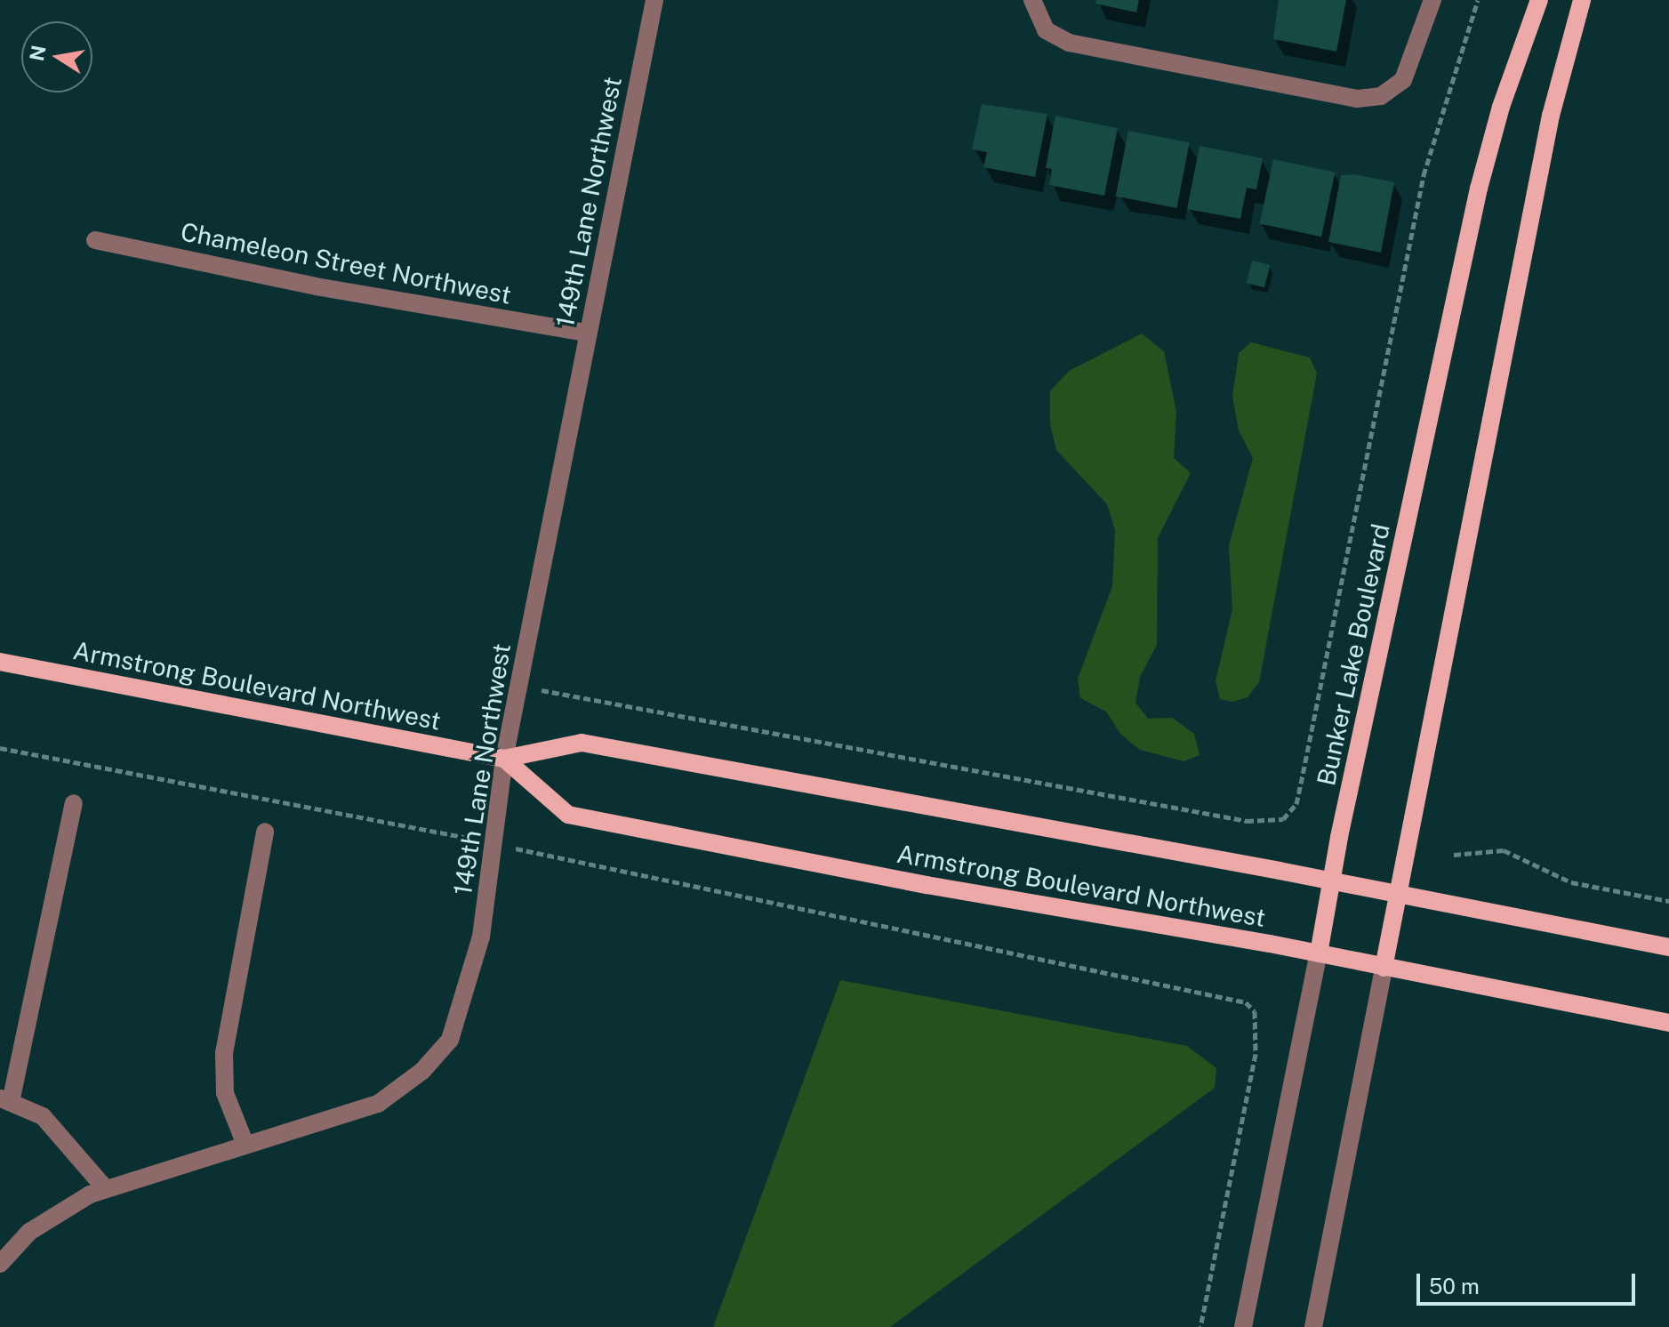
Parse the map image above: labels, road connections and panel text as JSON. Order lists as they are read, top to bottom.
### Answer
{
  "streets": {
    "main road": ["Bunker Lake Boulevard", "Armstrong Boulevard Northwest"],
    "street": ["149th Lane Northwest", "Chameleon Street Northwest"]
  },
  "crossings": [
    ["149th Lane Northwest", "Chameleon Street Northwest"],
    ["149th Lane Northwest", "Armstrong Boulevard Northwest"],
    ["Bunker Lake Boulevard", "Armstrong Boulevard Northwest"]
  ],
  "scale_bar": "50 m",
  "north": "left"
}
